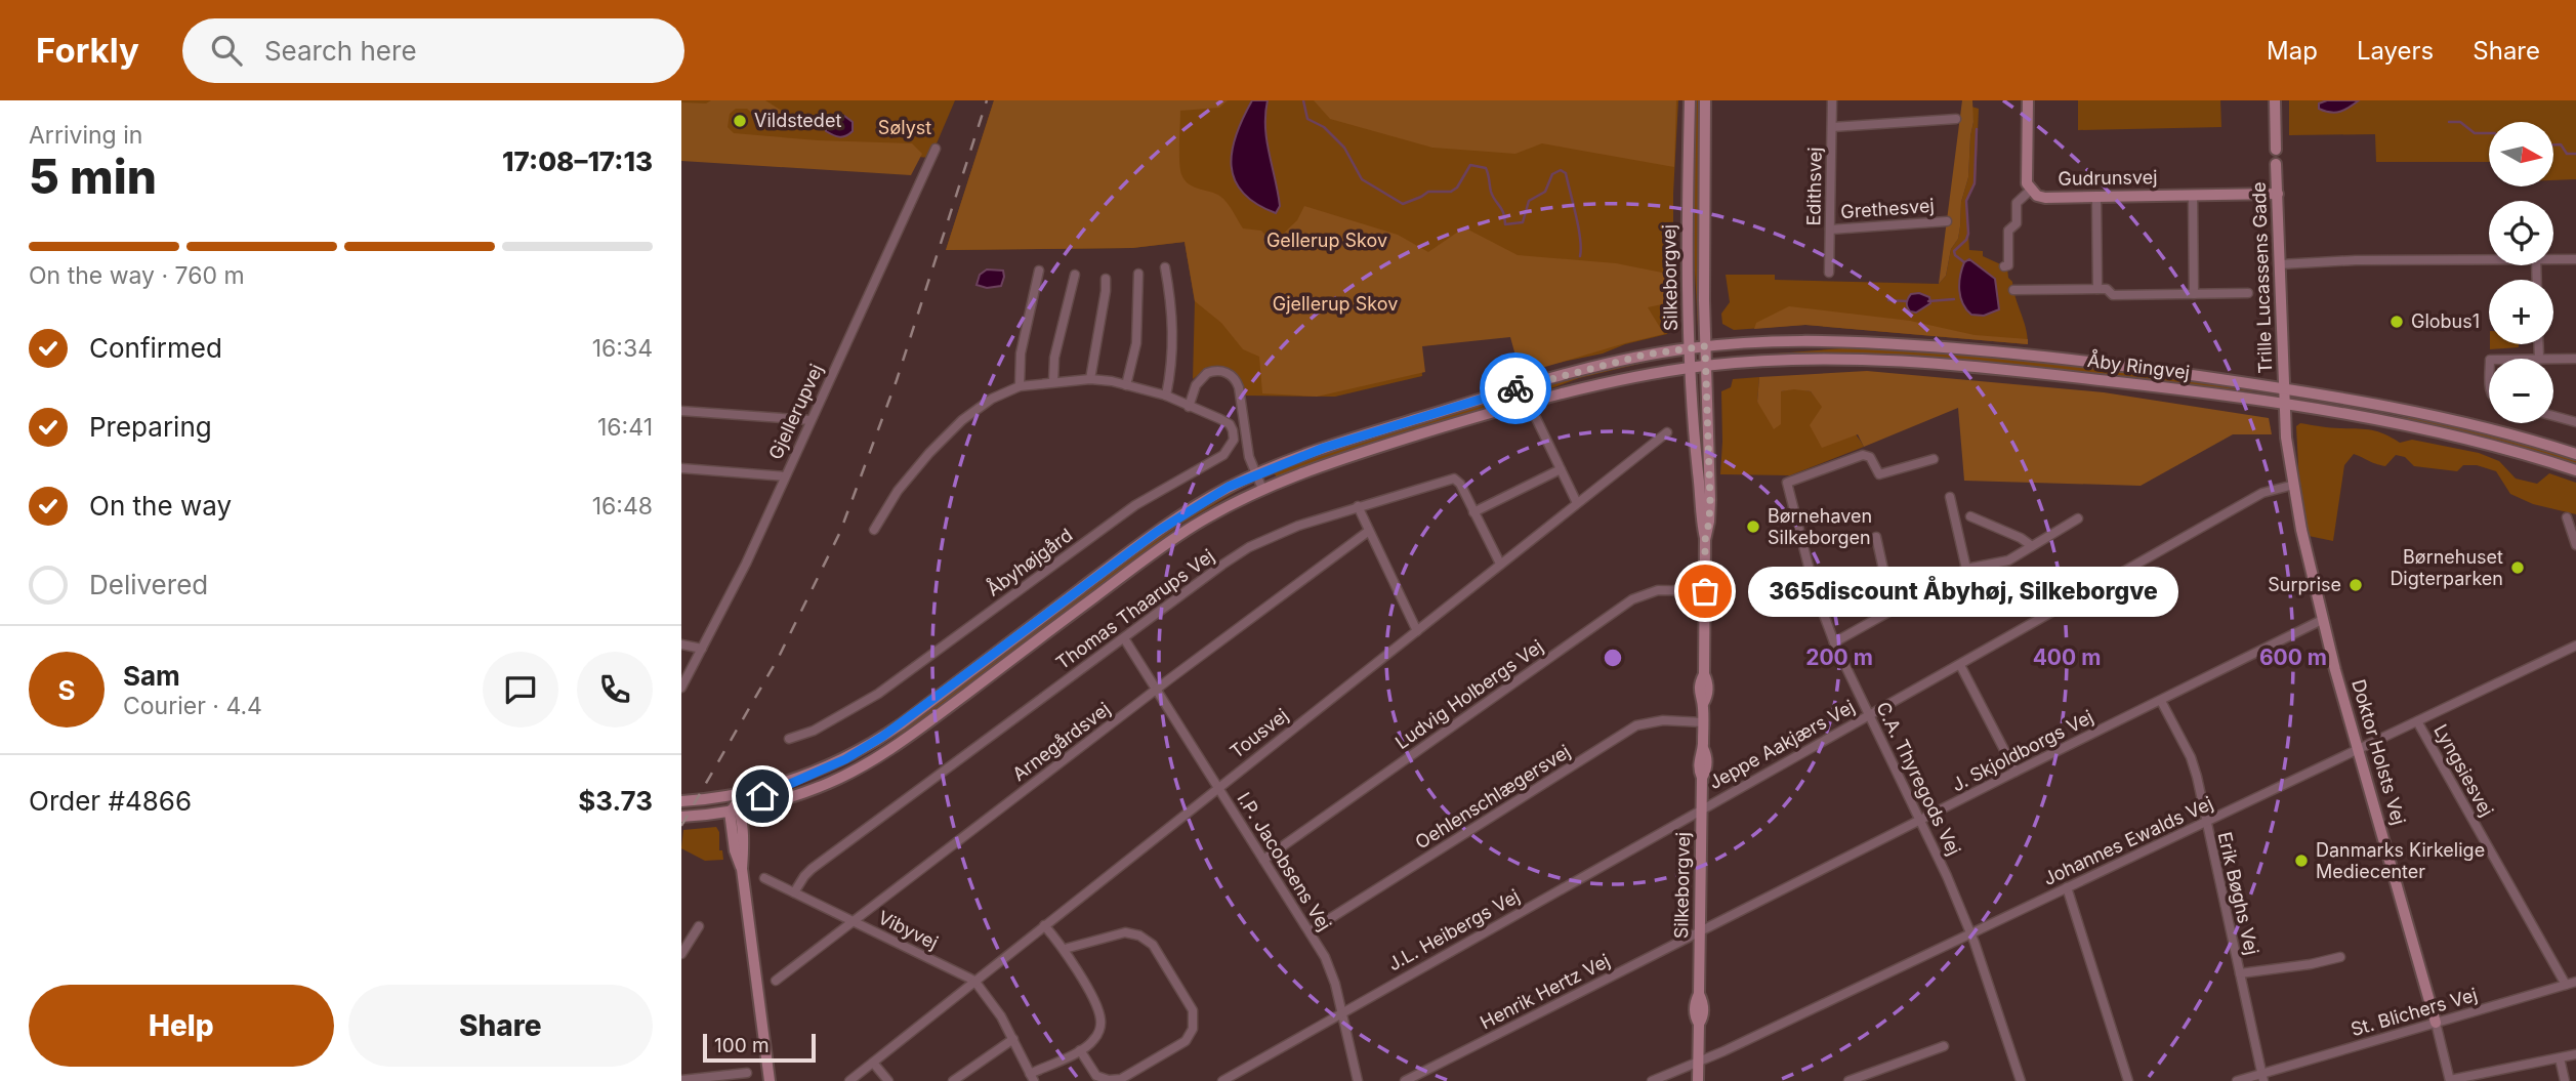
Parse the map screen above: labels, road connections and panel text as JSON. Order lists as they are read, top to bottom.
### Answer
{
  "streets": {
    "main road": [
      "Gudrunsvej",
      "Silkeborgvej",
      "Trille Lucassens Gade",
      "Åby Ringvej",
      "Doktor Holsts Vej"
    ],
    "street": [
      "Edithsvej",
      "Grethesvej",
      "Gjellerupvej",
      "Åbyhøjgård",
      "Thomas Thaarups Vej",
      "Ludvig Holbergs Vej",
      "Tousvej",
      "Arnegårdsvej",
      "Jeppe Aakjærs Vej",
      "J. Skjoldborgs Vej",
      "Lyngsiesvej",
      "C.A. Thyregods Vej",
      "Oehlenschlægersvej",
      "Johannes Ewalds Vej",
      "I.P. Jacobsens Vej",
      "Erik Bøghs Vej",
      "Vibyvej",
      "J.L. Heibergs Vej",
      "Henrik Hertz Vej",
      "St. Blichers Vej"
    ]
  },
  "crossings": [
    ["Gudrunsvej", "Trille Lucassens Gade"],
    ["Edithsvej", "Grethesvej"],
    ["Silkeborgvej", "Åby Ringvej"],
    ["Silkeborgvej", "Ludvig Holbergs Vej"],
    ["Silkeborgvej", "Jeppe Aakjærs Vej"],
    ["Silkeborgvej", "J. Skjoldborgs Vej"],
    ["Silkeborgvej", "Oehlenschlægersvej"],
    ["Silkeborgvej", "Johannes Ewalds Vej"],
    ["Silkeborgvej", "J.L. Heibergs Vej"],
    ["Silkeborgvej", "Henrik Hertz Vej"],
    ["Trille Lucassens Gade", "Åby Ringvej"],
    ["Trille Lucassens Gade", "Doktor Holsts Vej"],
    ["Åby Ringvej", "Doktor Holsts Vej"],
    ["Thomas Thaarups Vej", "Tousvej"],
    ["Thomas Thaarups Vej", "I.P. Jacobsens Vej"],
    ["Thomas Thaarups Vej", "Vibyvej"],
    ["Ludvig Holbergs Vej", "I.P. Jacobsens Vej"],
    ["Tousvej", "I.P. Jacobsens Vej"],
    ["Tousvej", "Vibyvej"],
    ["Arnegårdsvej", "I.P. Jacobsens Vej"],
    ["Arnegårdsvej", "Vibyvej"],
    ["Jeppe Aakjærs Vej", "Doktor Holsts Vej"],
    ["Jeppe Aakjærs Vej", "C.A. Thyregods Vej"],
    ["Jeppe Aakjærs Vej", "J.L. Heibergs Vej"],
    ["J. Skjoldborgs Vej", "Doktor Holsts Vej"],
    ["J. Skjoldborgs Vej", "C.A. Thyregods Vej"],
    ["J. Skjoldborgs Vej", "Erik Bøghs Vej"],
    ["J. Skjoldborgs Vej", "Henrik Hertz Vej"],
    ["Doktor Holsts Vej", "Johannes Ewalds Vej"],
    ["Doktor Holsts Vej", "St. Blichers Vej"],
    ["Lyngsiesvej", "Johannes Ewalds Vej"],
    ["Lyngsiesvej", "St. Blichers Vej"],
    ["C.A. Thyregods Vej", "Johannes Ewalds Vej"],
    ["Oehlenschlægersvej", "I.P. Jacobsens Vej"],
    ["Johannes Ewalds Vej", "Erik Bøghs Vej"],
    ["I.P. Jacobsens Vej", "J.L. Heibergs Vej"],
    ["Erik Bøghs Vej", "St. Blichers Vej"]
  ],
  "parks": ["Sølyst", "Gellerup Skov", "Gjellerup Skov"],
  "places": [
    "Vildstedet",
    "Globus1",
    "Børnehaven Silkeborgen",
    "Børnehuset Digterparken",
    "Surprise",
    "365discount Åbyhøj, Silkeborgve",
    "Danmarks Kirkelige Mediecenter"
  ],
  "scale_bar": "100 m",
  "north": "right",
  "page": {
    "header": "Forkly",
    "search": "Search here",
    "nav": ["Map", "Layers", "Share"],
    "heading": ["5 min", "Arriving in", "17:08–17:13"],
    "panel": [
      "Sam",
      "Courier · 4.4",
      "Order #4866",
      "$3.73"
    ],
    "map_buttons": ["+", "−"],
    "bar": "On the way · 760 m",
    "list": [
      ["Confirmed", "16:34"],
      ["Preparing", "16:41"],
      ["On the way", "16:48"],
      "Delivered"
    ],
    "bubble": "365discount Åbyhøj, Silkeborgve",
    "round": "S",
    "buttons": ["Help", "Share"],
    "scale": "100 m"
  },
  "rings": ["200 m", "400 m", "600 m"]
}
